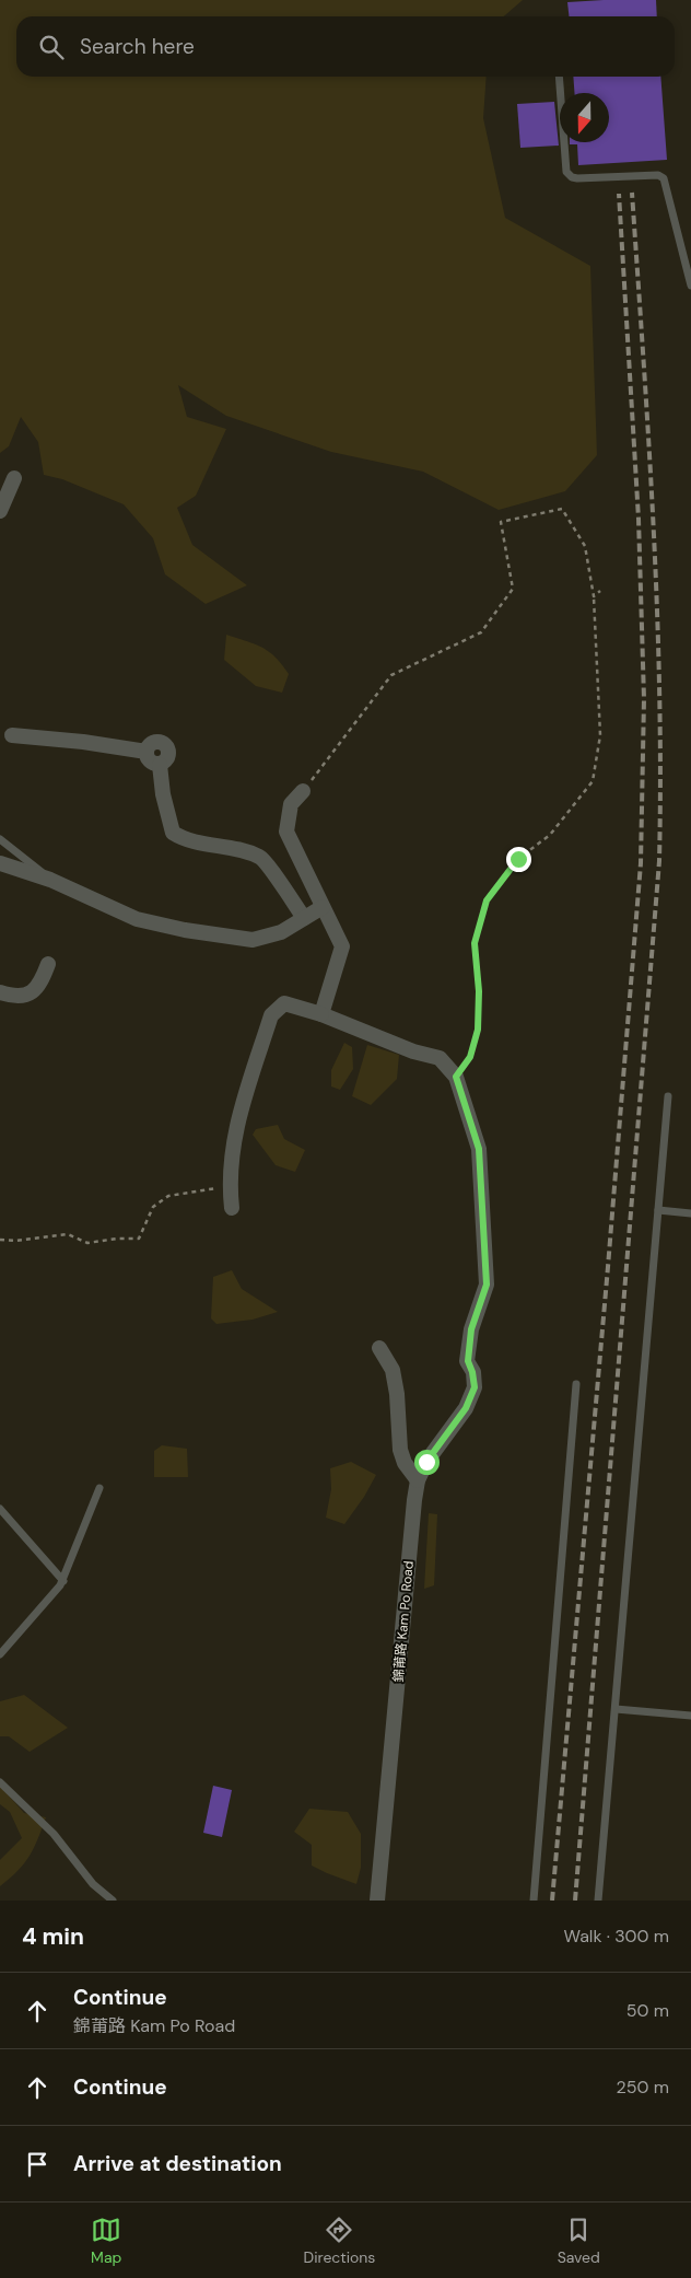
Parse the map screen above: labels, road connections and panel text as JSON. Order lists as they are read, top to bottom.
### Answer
{
  "streets": {
    "street": ["錦莆路 Kam Po Road"]
  },
  "north": "bottom",
  "page": {
    "search": "Search here",
    "heading": ["4 min", "Walk · 300 m"],
    "list": [
      ["Continue", "錦莆路 Kam Po Road", "50 m"],
      ["Continue", "250 m"],
      "Arrive at destination"
    ],
    "nav": ["Map", "Directions", "Saved"]
  }
}
